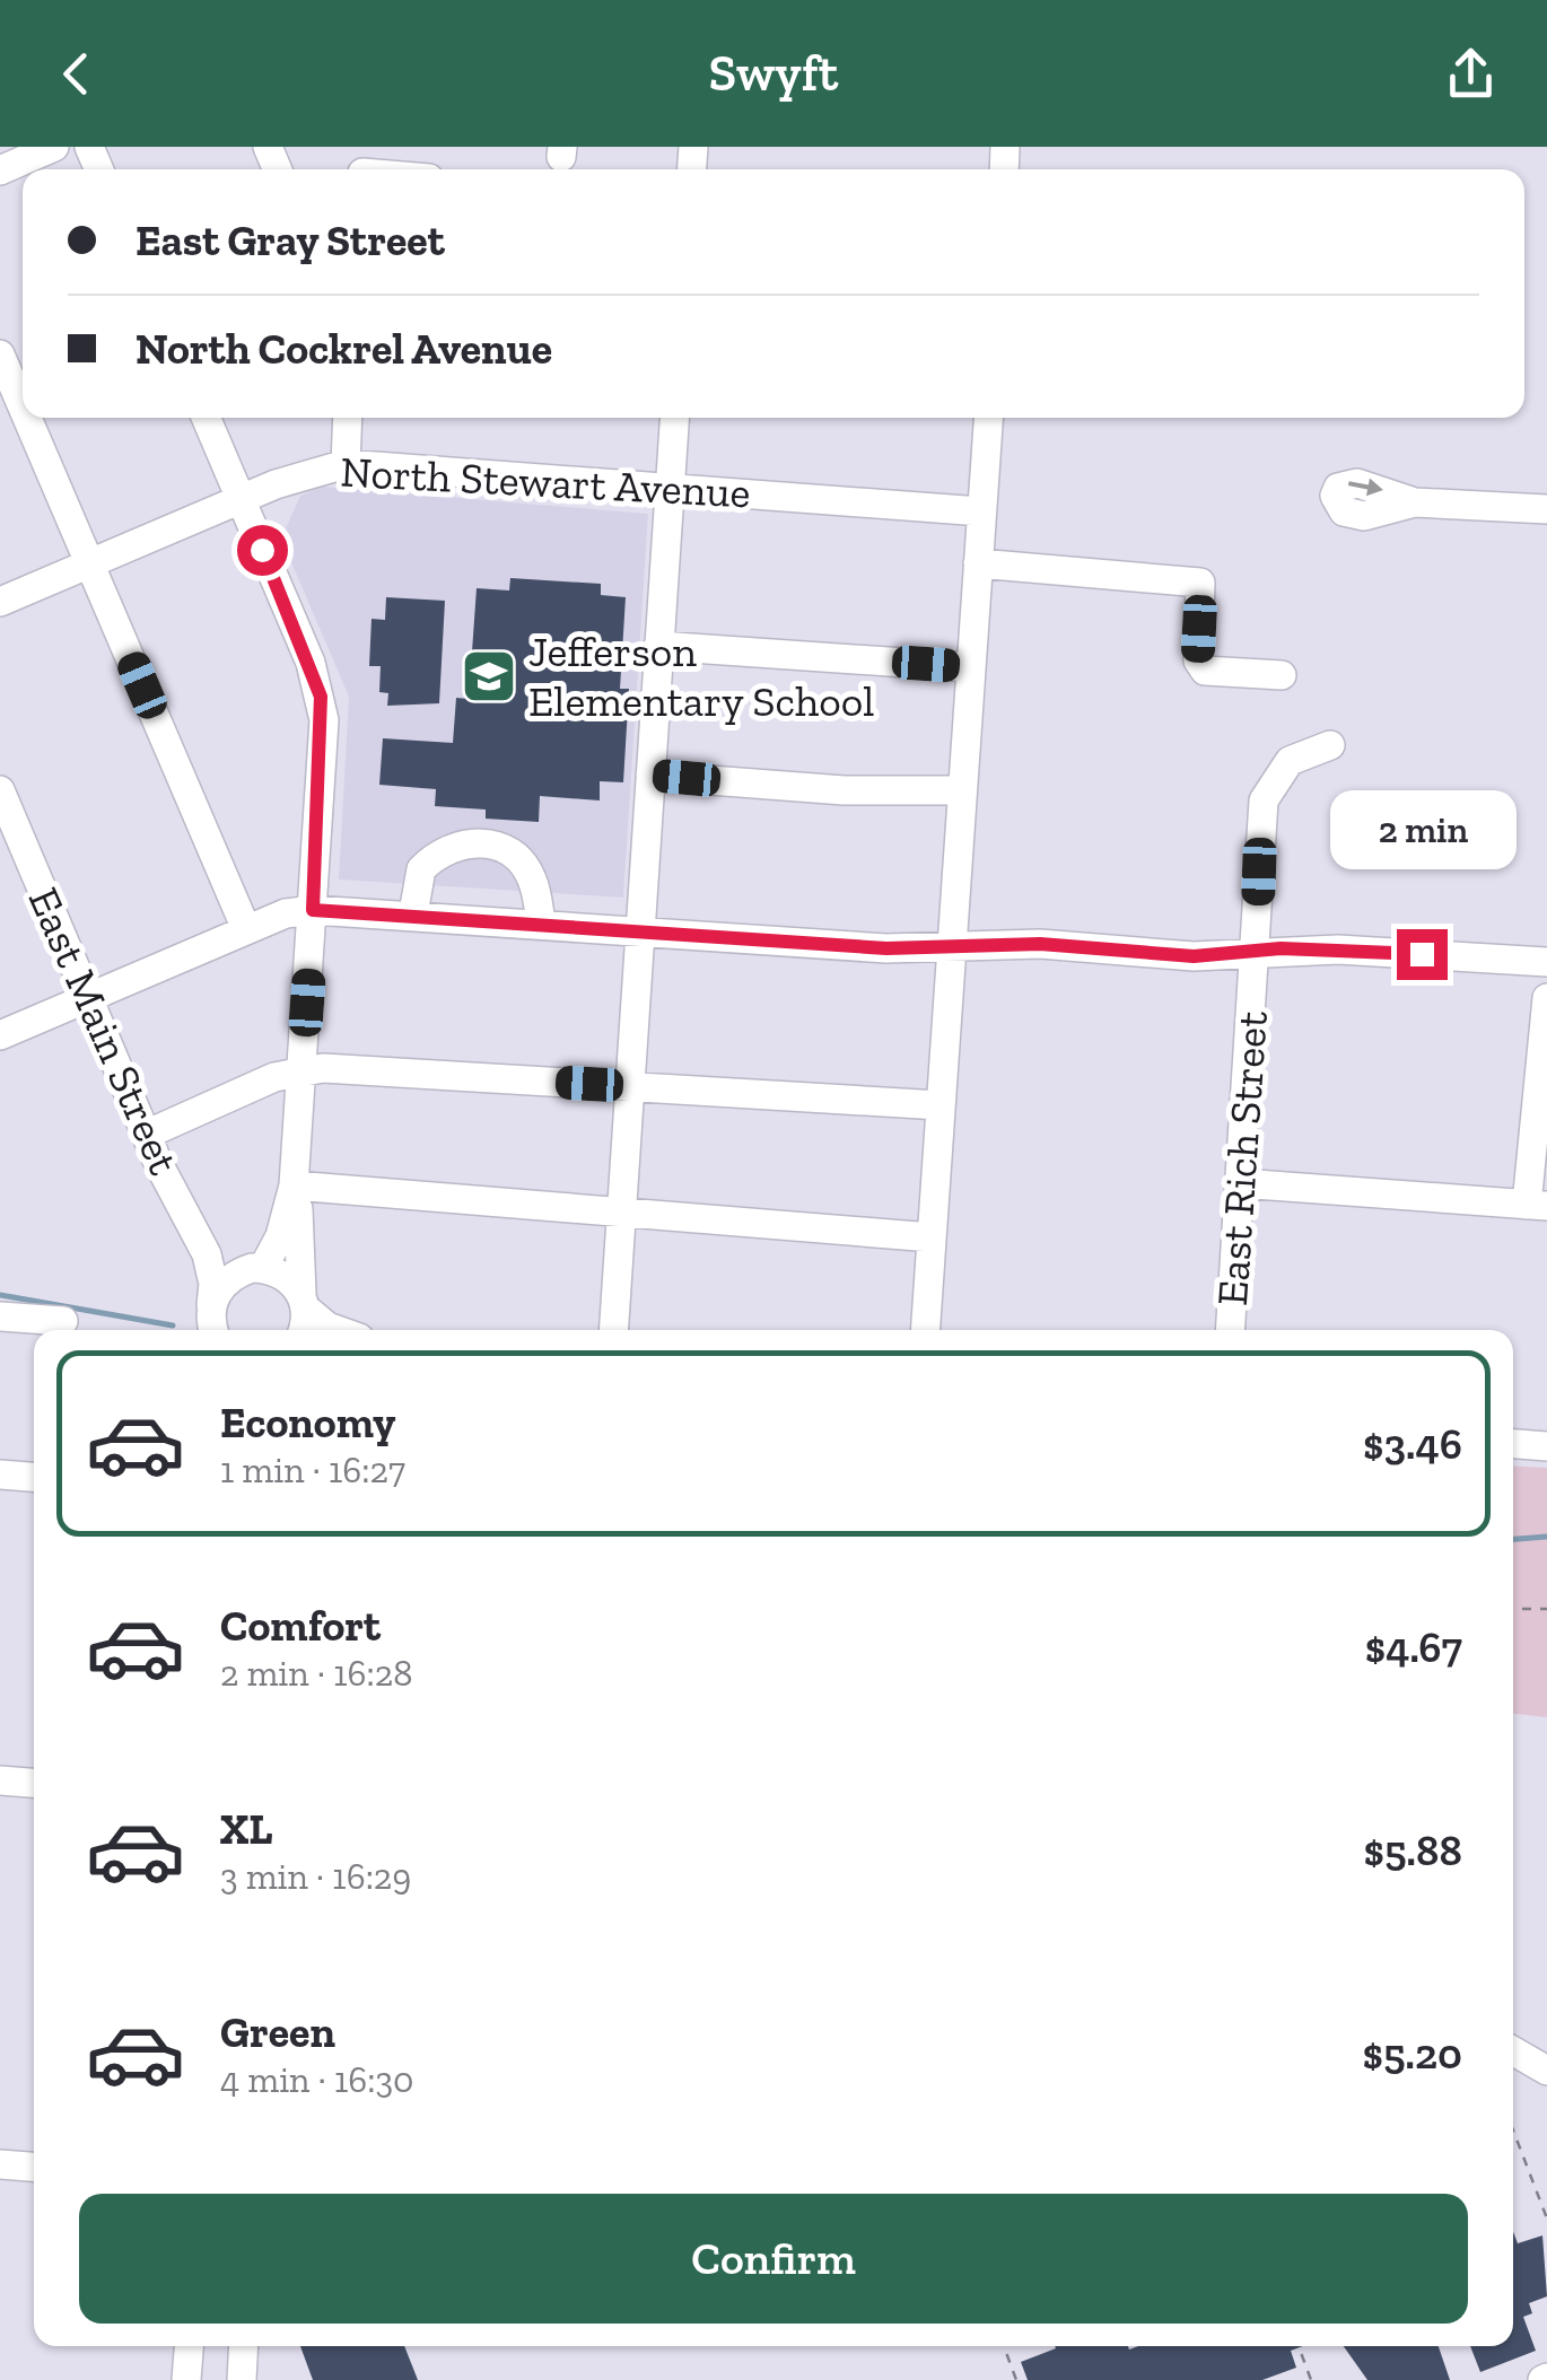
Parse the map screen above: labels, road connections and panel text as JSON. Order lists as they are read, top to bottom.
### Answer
{
  "streets": {
    "street": ["North Stewart Avenue", "East Main Street", "East Rich Street"]
  },
  "places": {
    "school or university": ["Jefferson Elementary School"]
  },
  "page": {
    "header": "Swyft",
    "banner": ["East Gray Street", "North Cockrel Avenue"],
    "bubble": "2 min",
    "list": [
      {
        "name": "Economy",
        "note": "1 min · 16:27",
        "value": "$3.46"
      },
      {
        "name": "Comfort",
        "note": "2 min · 16:28",
        "value": "$4.67"
      },
      {
        "name": "XL",
        "note": "3 min · 16:29",
        "value": "$5.88"
      },
      {
        "name": "Green",
        "note": "4 min · 16:30",
        "value": "$5.20"
      }
    ],
    "buttons": "Confirm"
  }
}
